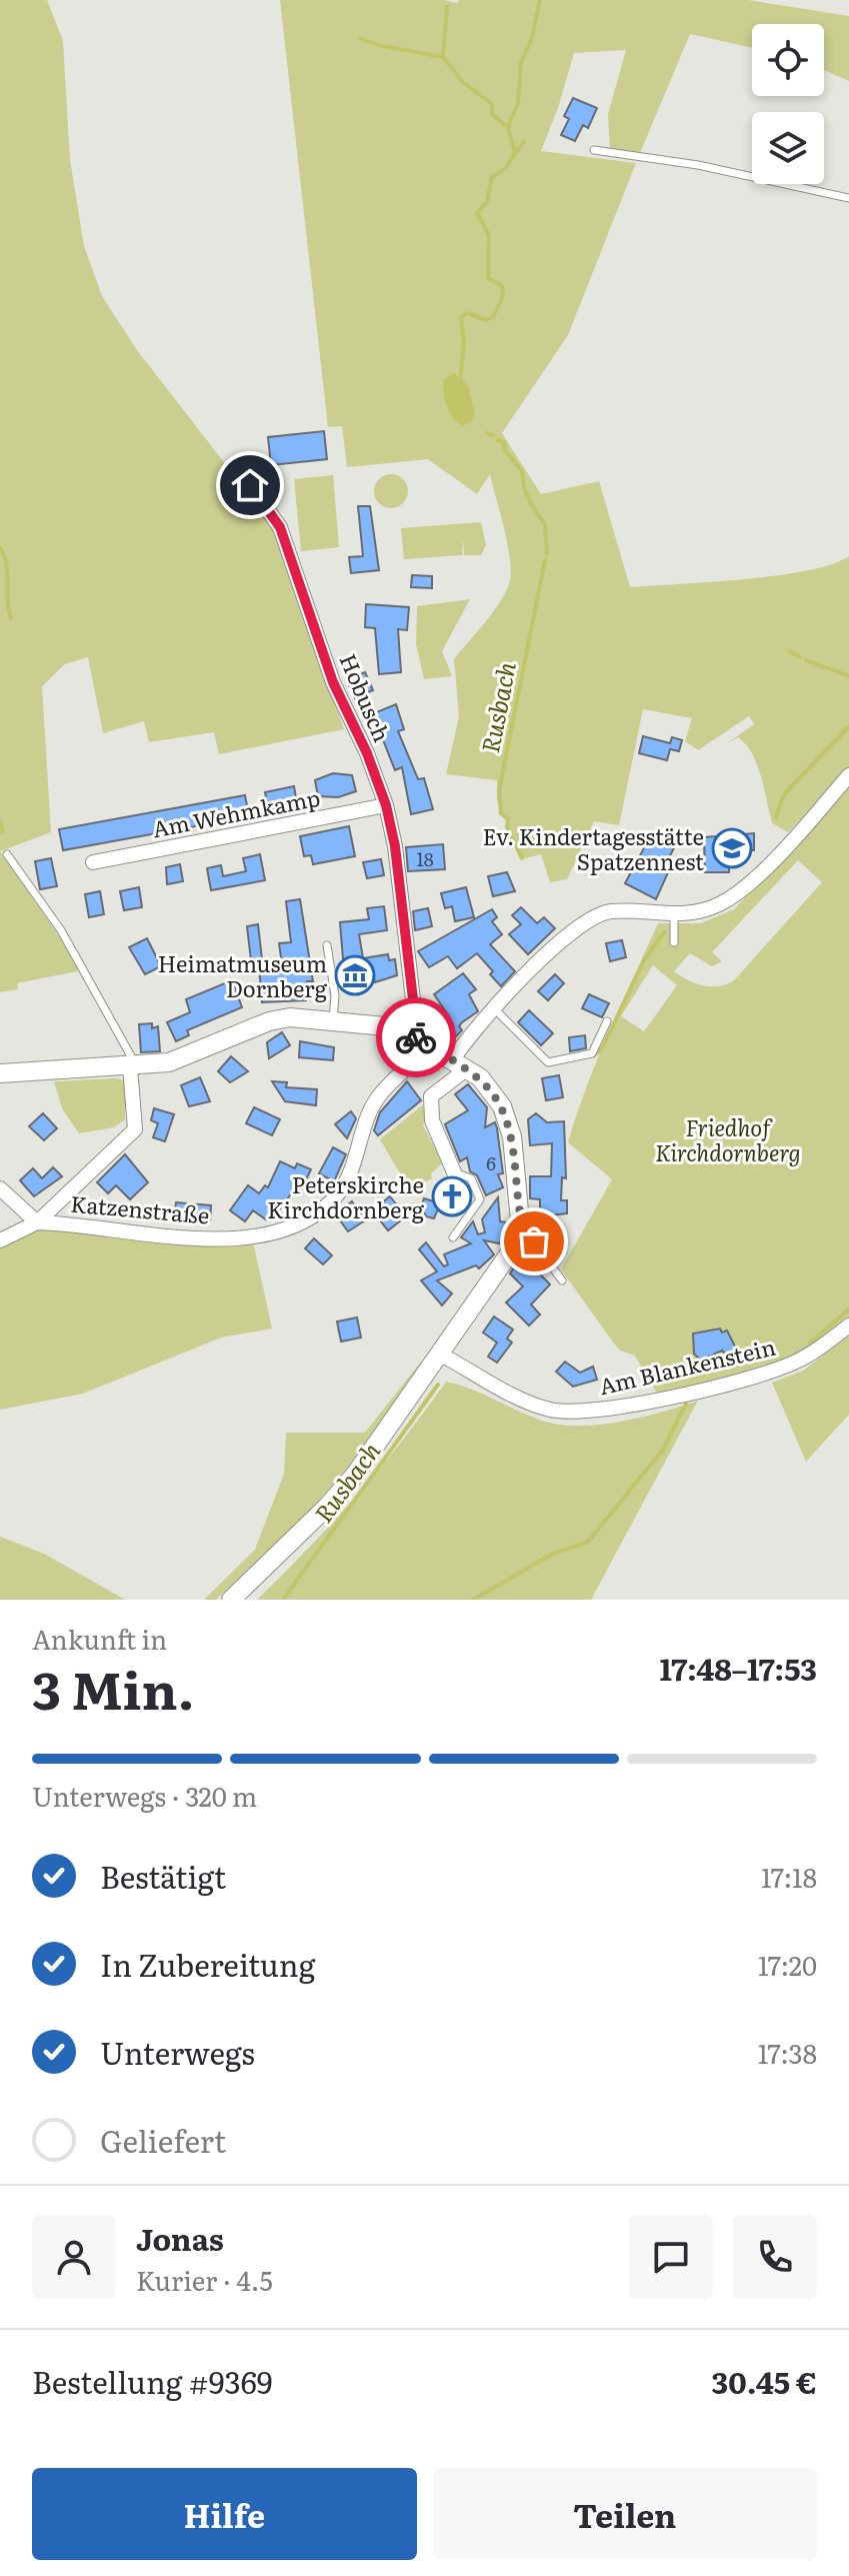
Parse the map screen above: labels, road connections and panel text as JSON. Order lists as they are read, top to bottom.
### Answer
{
  "streets": {
    "street": [
      "Hobusch",
      "Am Wehmkamp",
      "Katzenstraße",
      "Am Blankenstein"
    ]
  },
  "crossings": [
    ["Hobusch", "Am Wehmkamp"]
  ],
  "water": ["Rusbach"],
  "parks": ["Friedhof Kirchdornberg"],
  "places": {
    "school or university": ["Ev. Kindertagesstätte Spatzennest"],
    "museum": ["Heimatmuseum Dornberg"],
    "church": ["Peterskirche Kirchdornberg"]
  },
  "house_numbers": ["18", "6"],
  "page": {
    "heading": ["3 Min.", "Ankunft in", "17:48–17:53"],
    "panel": [
      "Jonas",
      "Kurier · 4.5",
      "Bestellung #9369",
      "30.45 €"
    ],
    "bar": "Unterwegs · 320 m",
    "list": [
      ["Bestätigt", "17:18"],
      ["In Zubereitung", "17:20"],
      ["Unterwegs", "17:38"],
      "Geliefert"
    ],
    "buttons": ["Hilfe", "Teilen"]
  }
}
